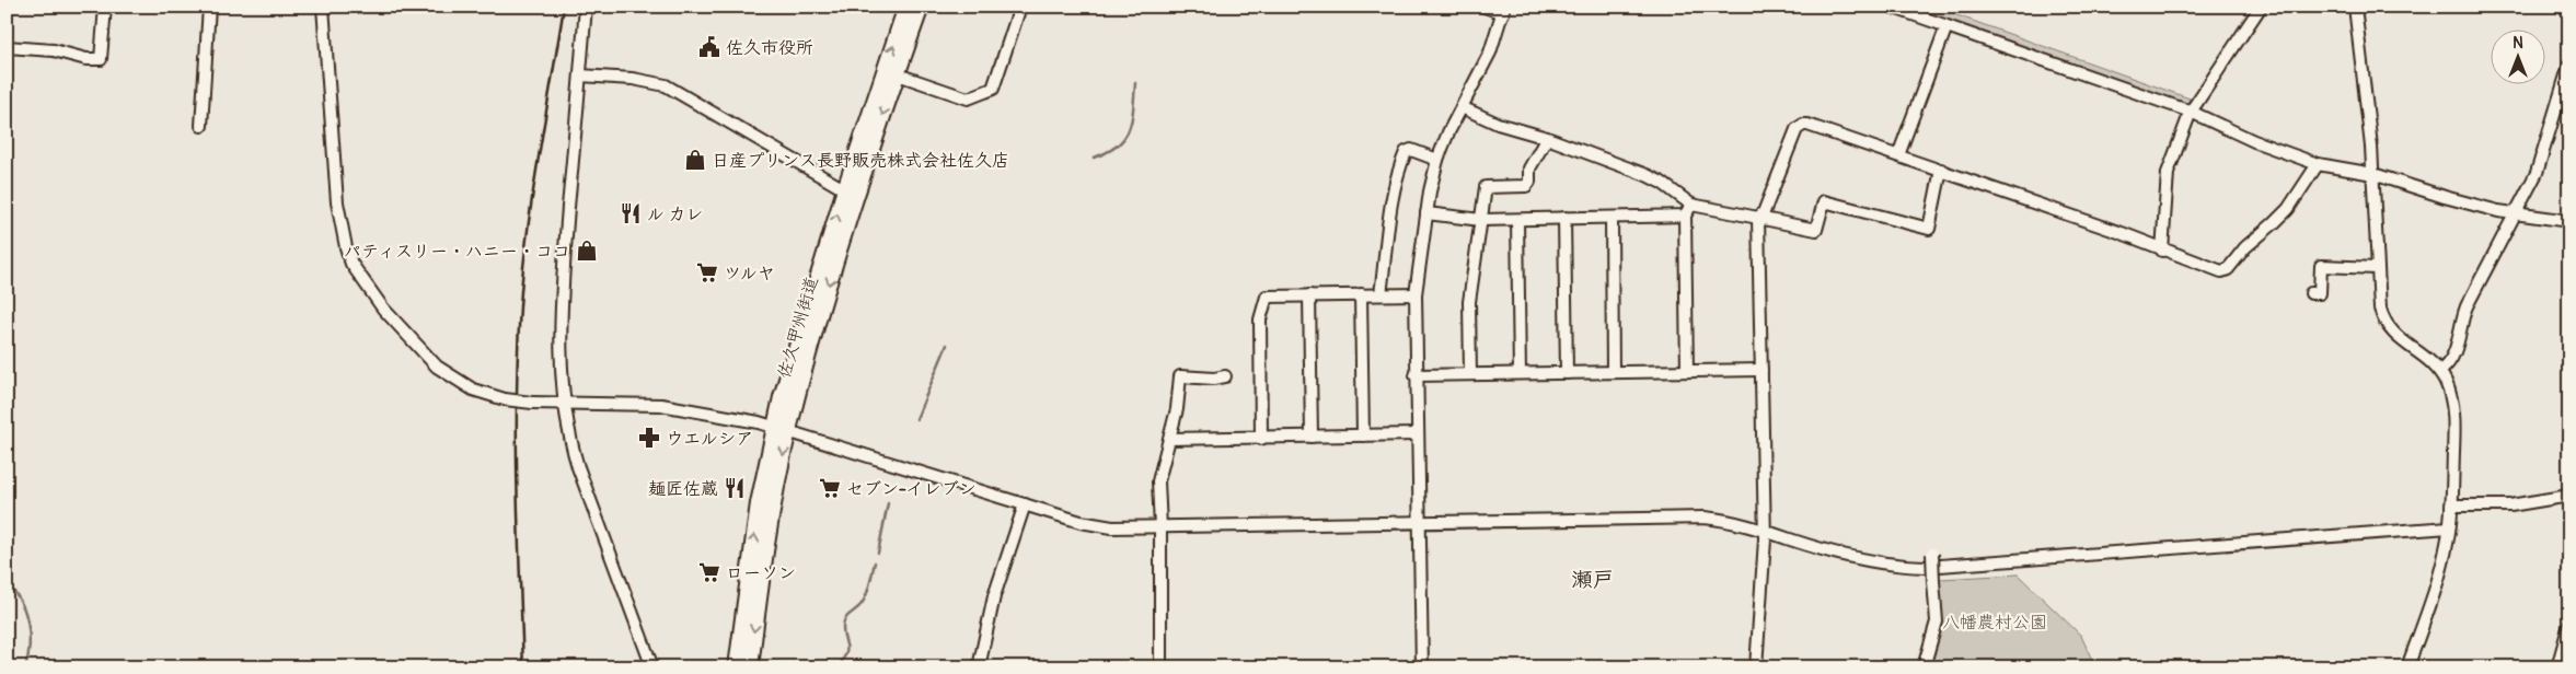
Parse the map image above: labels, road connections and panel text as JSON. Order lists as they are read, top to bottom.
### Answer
{
  "streets": {
    "main road": ["佐久甲州街道"]
  },
  "districts": ["瀬戸"],
  "parks": ["八幡農村公園"],
  "places": {
    "public building": ["佐久市役所"],
    "shop": ["日産プリンス長野販売株式会社佐久店", "パティスリー・ハニー・ココ"],
    "restaurant": ["ル カレ", "麺匠佐蔵"],
    "supermarket": ["ツルヤ", "セブン-イレブン", "ローソン"],
    "pharmacy": ["ウエルシア"]
  },
  "north": "top"
}
